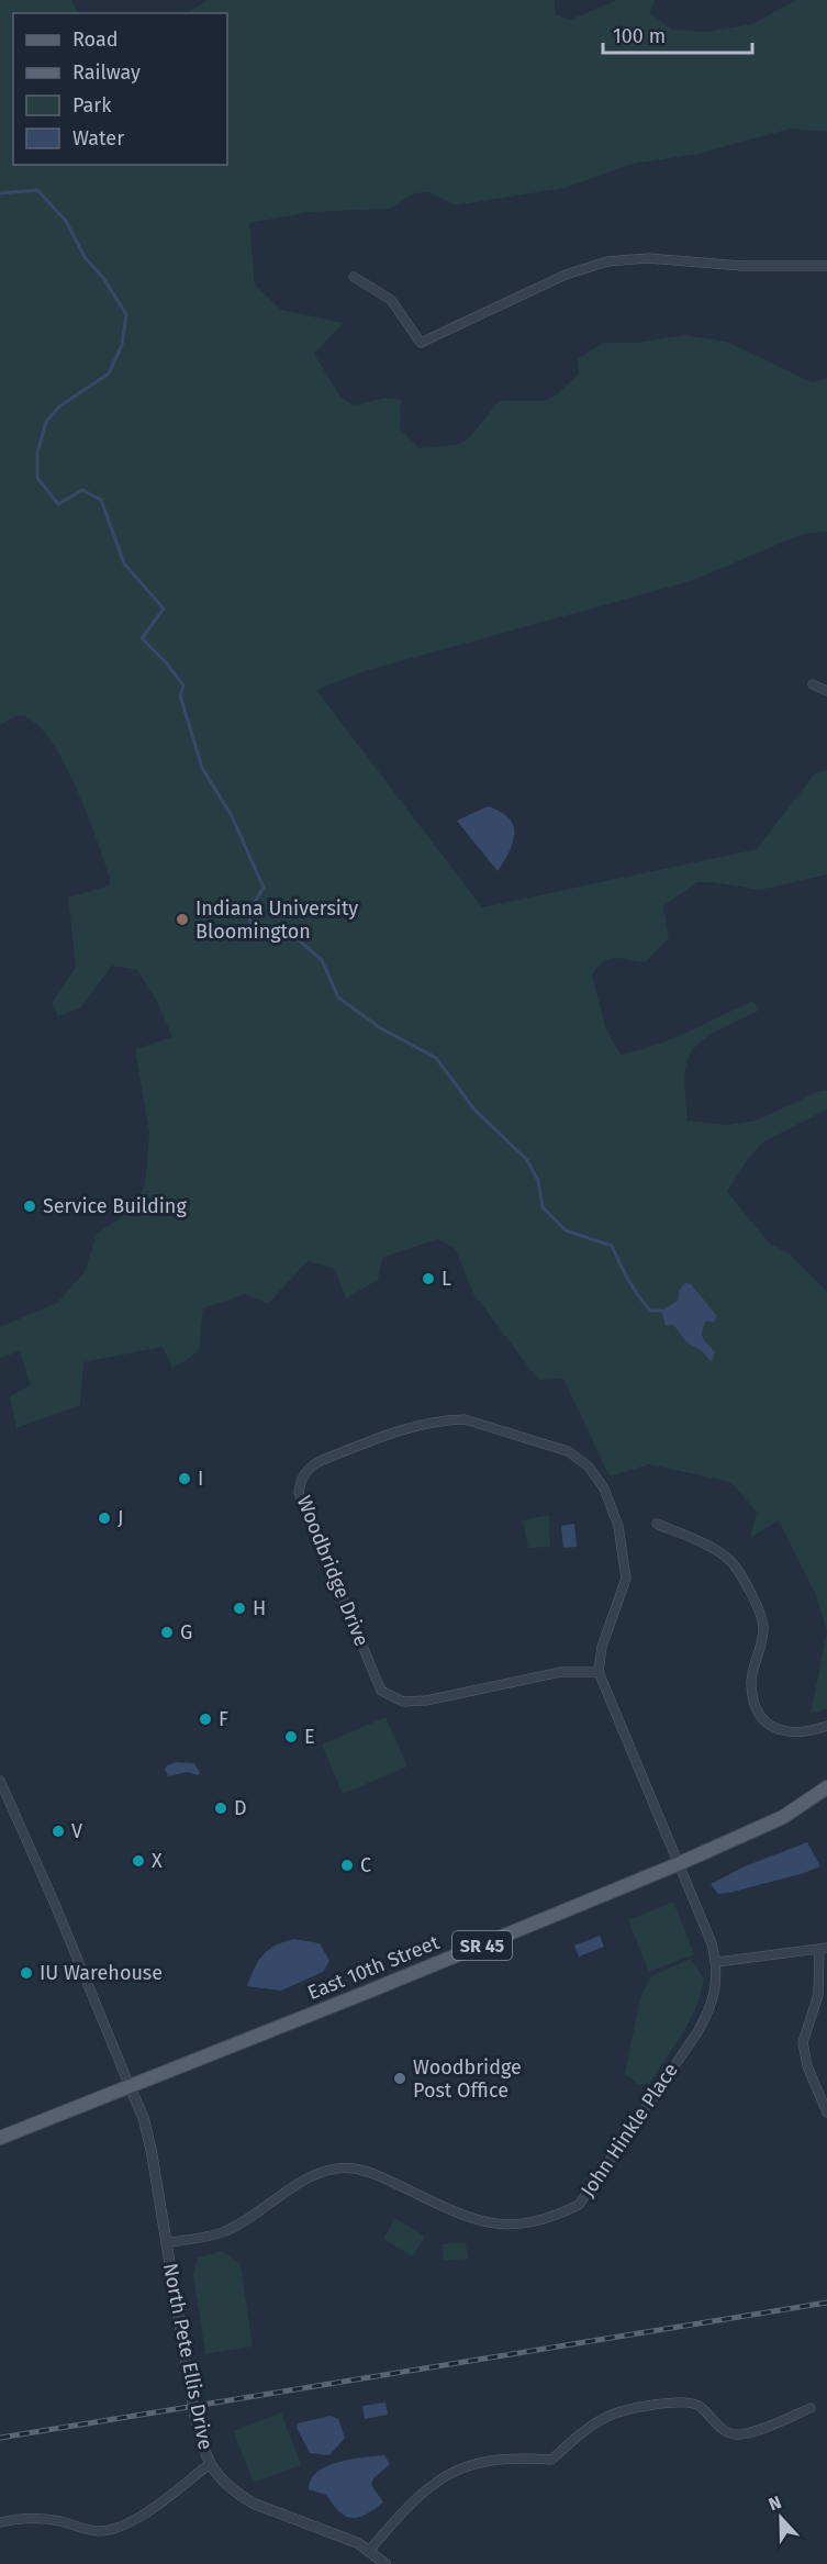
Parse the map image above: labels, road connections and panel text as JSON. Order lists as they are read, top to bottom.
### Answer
{
  "streets": {
    "main road": ["SR 45", "East 10th Street"],
    "street": ["Woodbridge Drive", "John Hinkle Place", "North Pete Ellis Drive"]
  },
  "crossings": [
    ["East 10th Street", "John Hinkle Place"],
    ["East 10th Street", "North Pete Ellis Drive"],
    ["John Hinkle Place", "North Pete Ellis Drive"]
  ],
  "places": [
    "Indiana University Bloomington",
    "Service Building",
    "L",
    "I",
    "J",
    "H",
    "G",
    "F",
    "E",
    "D",
    "V",
    "X",
    "C",
    "IU Warehouse",
    "Woodbridge Post Office"
  ],
  "legend": [
    "Road",
    "Railway",
    "Park",
    "Water"
  ],
  "scale_bar": "100 m",
  "north": "top"
}
